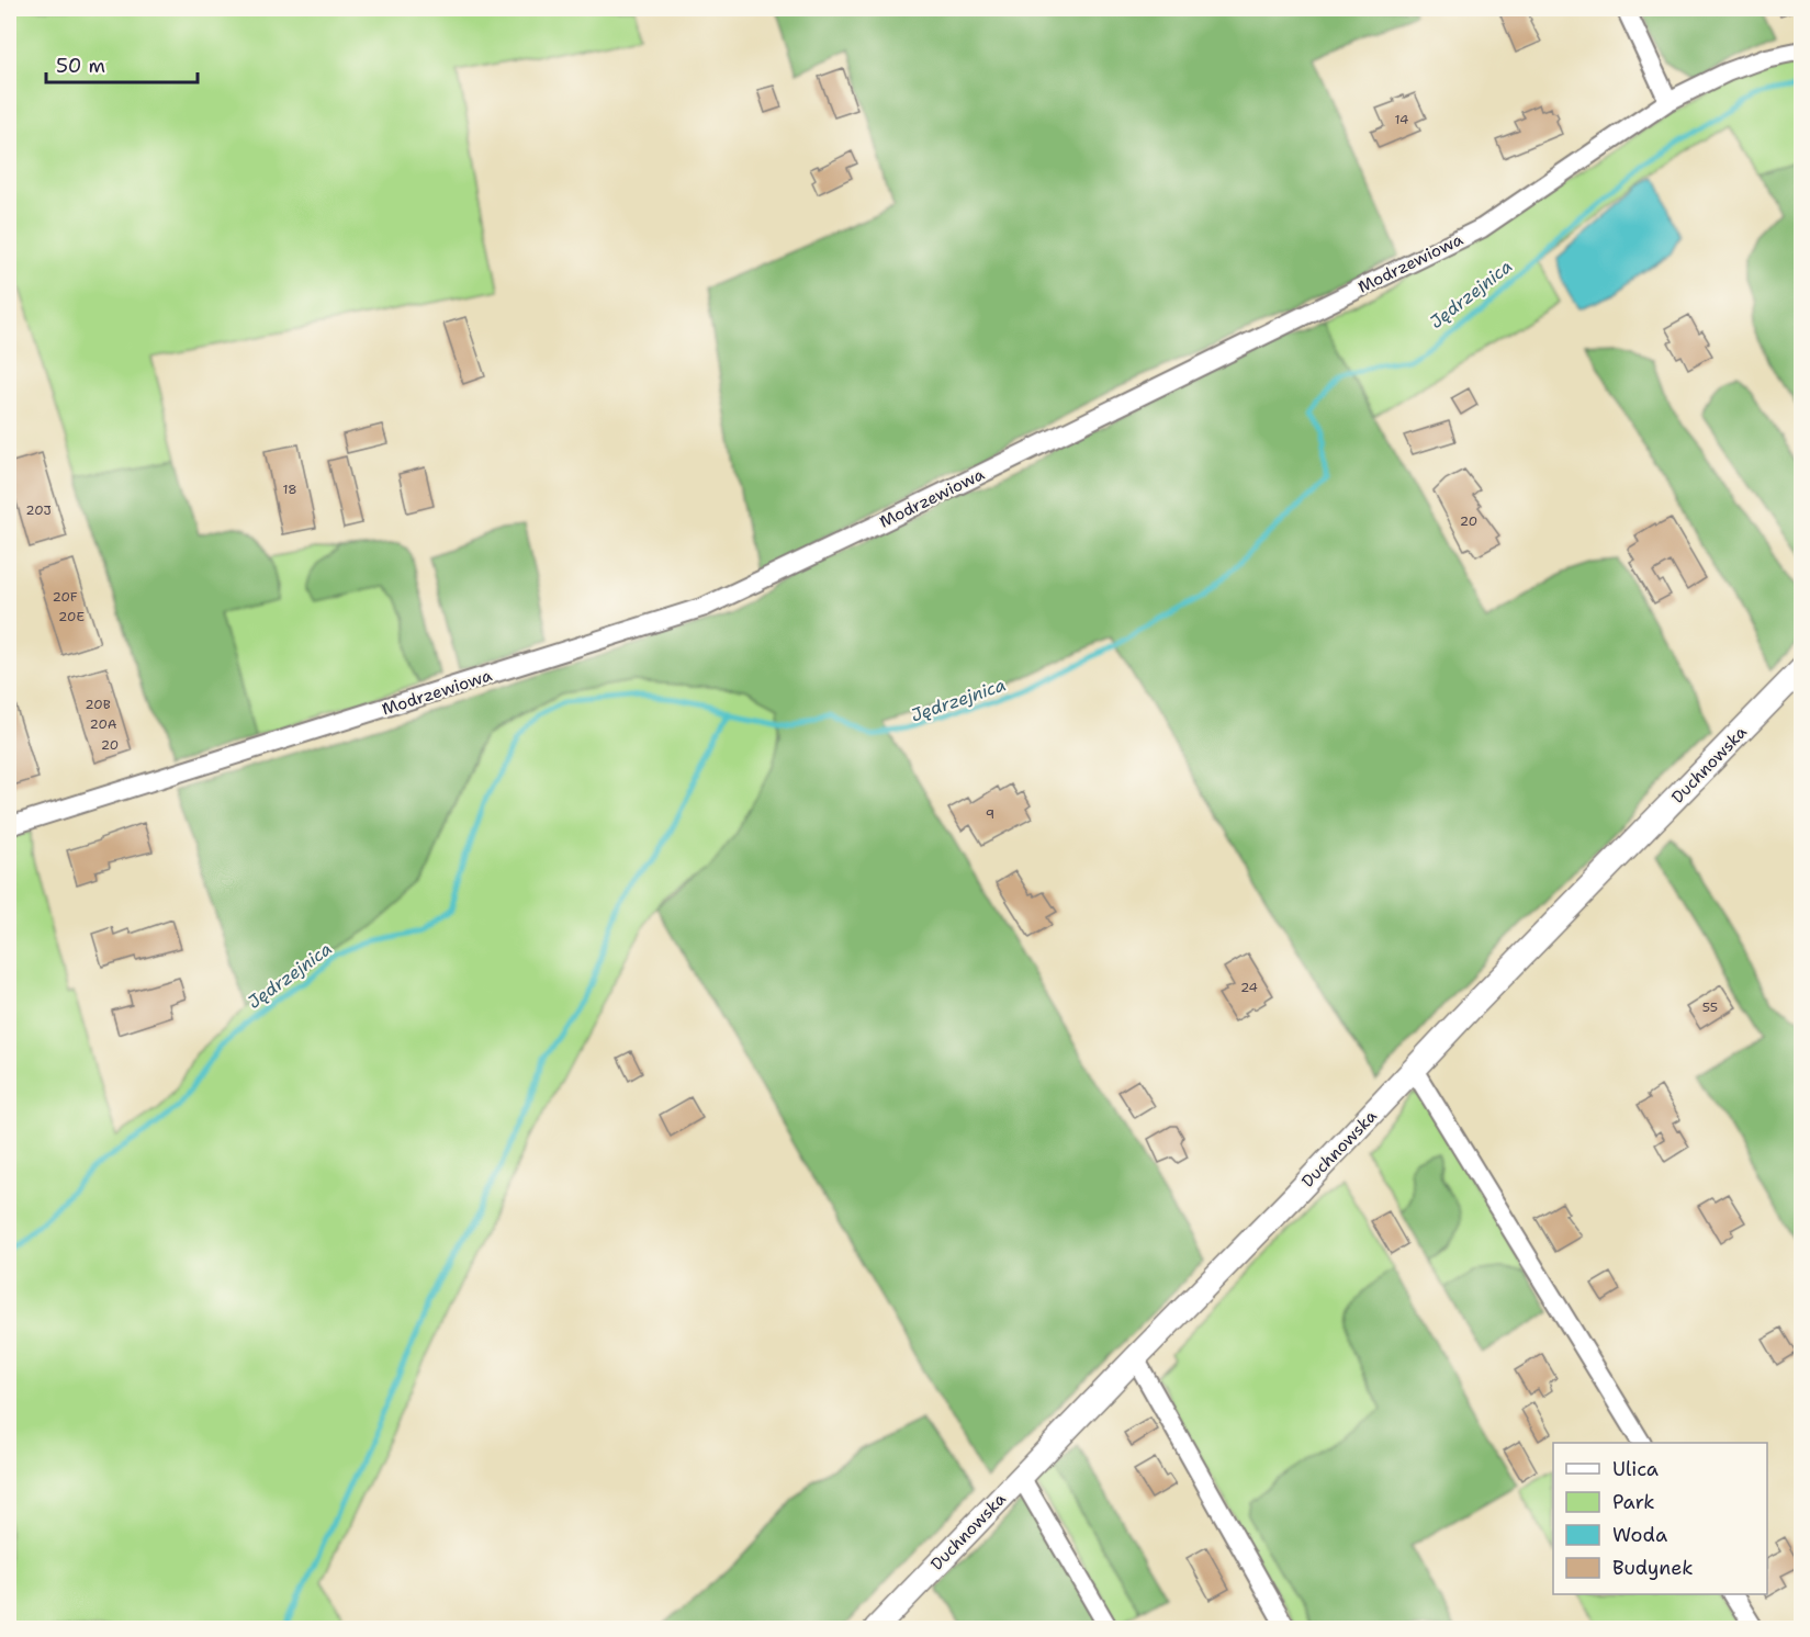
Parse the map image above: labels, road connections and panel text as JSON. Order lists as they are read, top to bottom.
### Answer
{
  "streets": {
    "street": ["Modrzewiowa", "Duchnowska"]
  },
  "water": ["Jędrzejnica"],
  "house_numbers": [
    "14",
    "18",
    "20J",
    "20",
    "20F",
    "20E",
    "20B",
    "20A",
    "20",
    "9",
    "24",
    "55"
  ],
  "legend": [
    "Ulica",
    "Park",
    "Woda",
    "Budynek"
  ],
  "scale_bar": "50 m"
}
